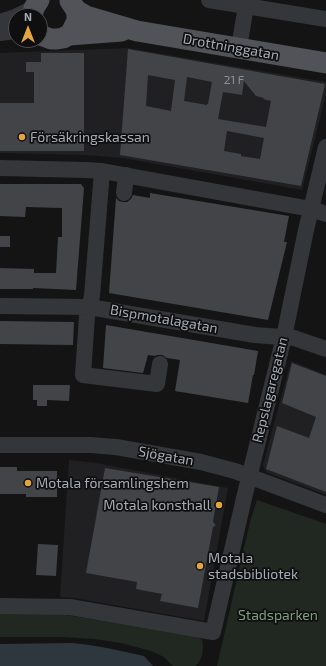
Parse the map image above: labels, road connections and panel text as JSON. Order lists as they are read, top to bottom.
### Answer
{
  "streets": {
    "main road": ["Drottninggatan"],
    "street": ["Bispmotalagatan", "Repslagaregatan", "Sjögatan"]
  },
  "crossings": [
    ["Bispmotalagatan", "Repslagaregatan"],
    ["Repslagaregatan", "Sjögatan"]
  ],
  "parks": ["Stadsparken"],
  "places": [
    "Försäkringskassan",
    "Motala församlingshem",
    "Motala konsthall",
    "Motala stadsbibliotek"
  ],
  "house_numbers": ["21 F"],
  "north": "top"
}
